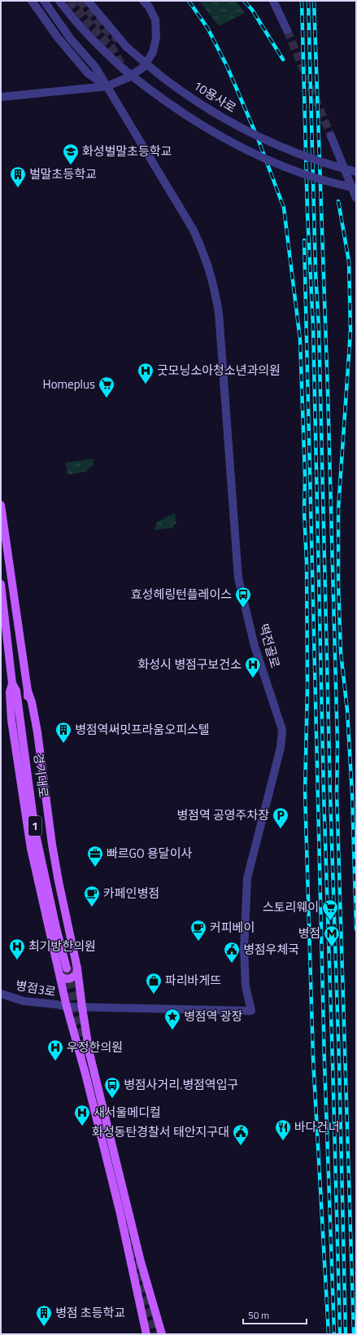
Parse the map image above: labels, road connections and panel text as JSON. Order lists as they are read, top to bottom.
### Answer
{
  "streets": {
    "main road": ["경기대로", "1"],
    "street": ["10용사로", "떡전골로", "병점3로"]
  },
  "crossings": [
    ["떡전골로", "병점3로"]
  ],
  "places": {
    "school or university": ["화성벌말초등학교"],
    "building": ["벌말초등학교", "병점역써밋프라움오피스텔", "병점 초등학교"],
    "hospital": [
      "굿모닝소아청소년과의원",
      "화성시 병점구보건소",
      "최기방한의원",
      "우정한의원",
      "새서울메디컬"
    ],
    "supermarket": ["Homeplus", "스토리웨이"],
    "bus stop": ["효성헤링턴플레이스", "병점사거리.병점역입구"],
    "parking": ["병점역 공영주차장"],
    "office": ["빠르GO 용달이사"],
    "cafe": ["카페인병점", "커피베이"],
    "metro station": ["병점"],
    "public building": ["병점우체국", "화성동탄경찰서 태안지구대"],
    "shop": ["파리바게뜨"],
    "place": ["병점역 광장"],
    "restaurant": ["바다건너"]
  },
  "scale_bar": "50 m"
}
